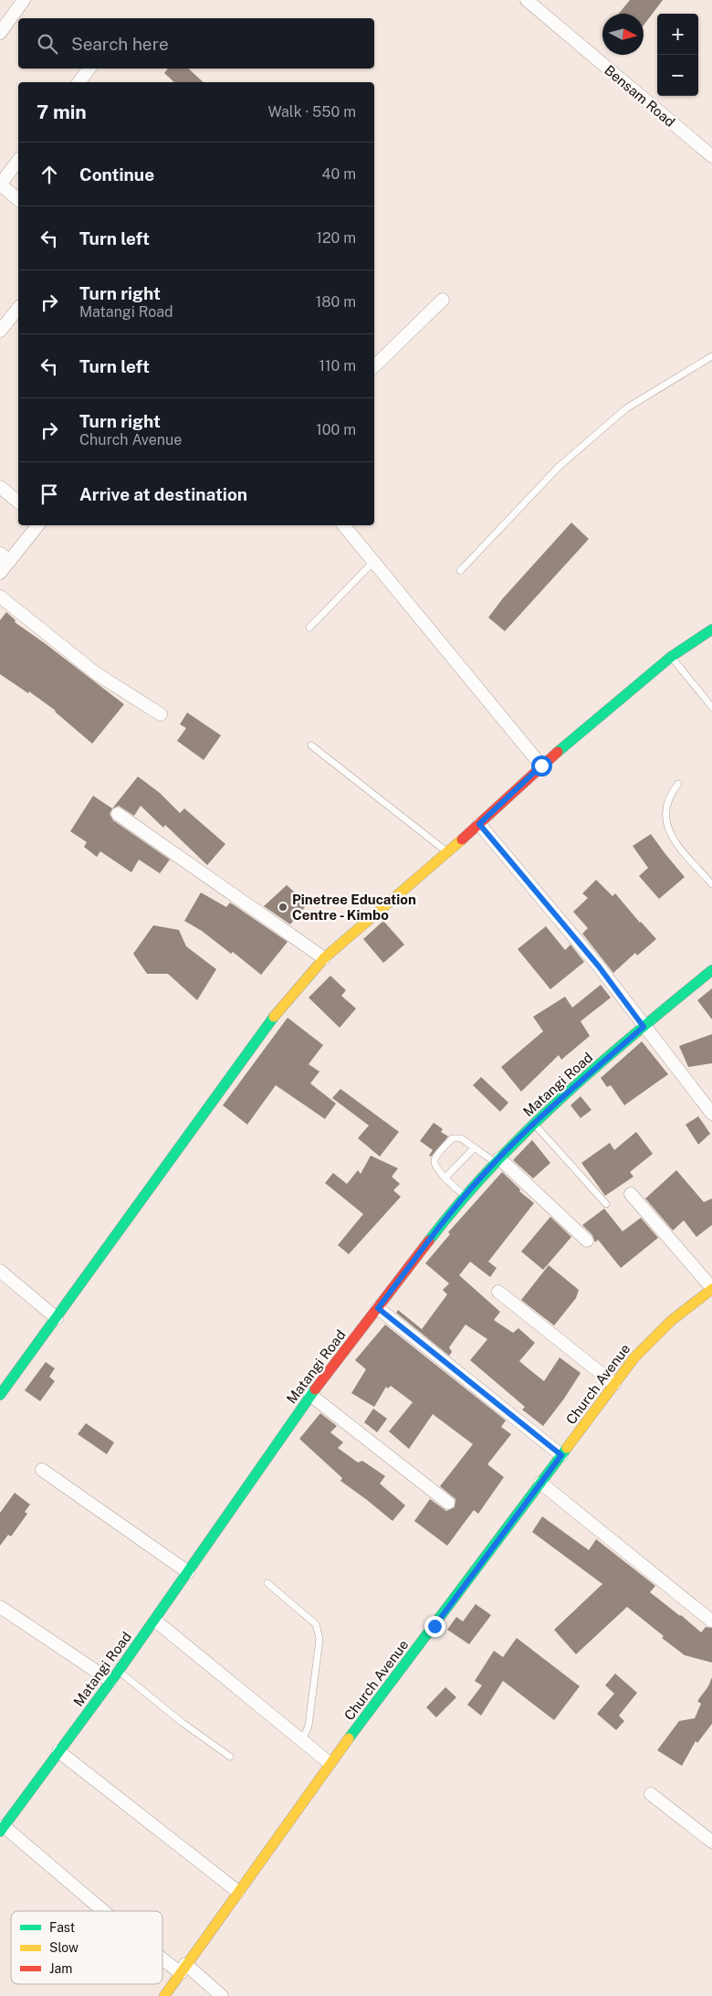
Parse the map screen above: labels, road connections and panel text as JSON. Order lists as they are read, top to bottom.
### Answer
{
  "streets": {
    "street": ["Bensam Road", "Matangi Road", "Church Avenue"]
  },
  "places": ["Pinetree Education Centre - Kimbo"],
  "legend": ["Fast", "Slow", "Jam"],
  "north": "right",
  "page": {
    "map_buttons": ["+", "−"],
    "search": "Search here",
    "heading": ["7 min", "Walk · 550 m"],
    "list": [
      ["Continue", "40 m"],
      ["Turn left", "120 m"],
      ["Turn right", "Matangi Road", "180 m"],
      ["Turn left", "110 m"],
      ["Turn right", "Church Avenue", "100 m"],
      "Arrive at destination"
    ]
  }
}
